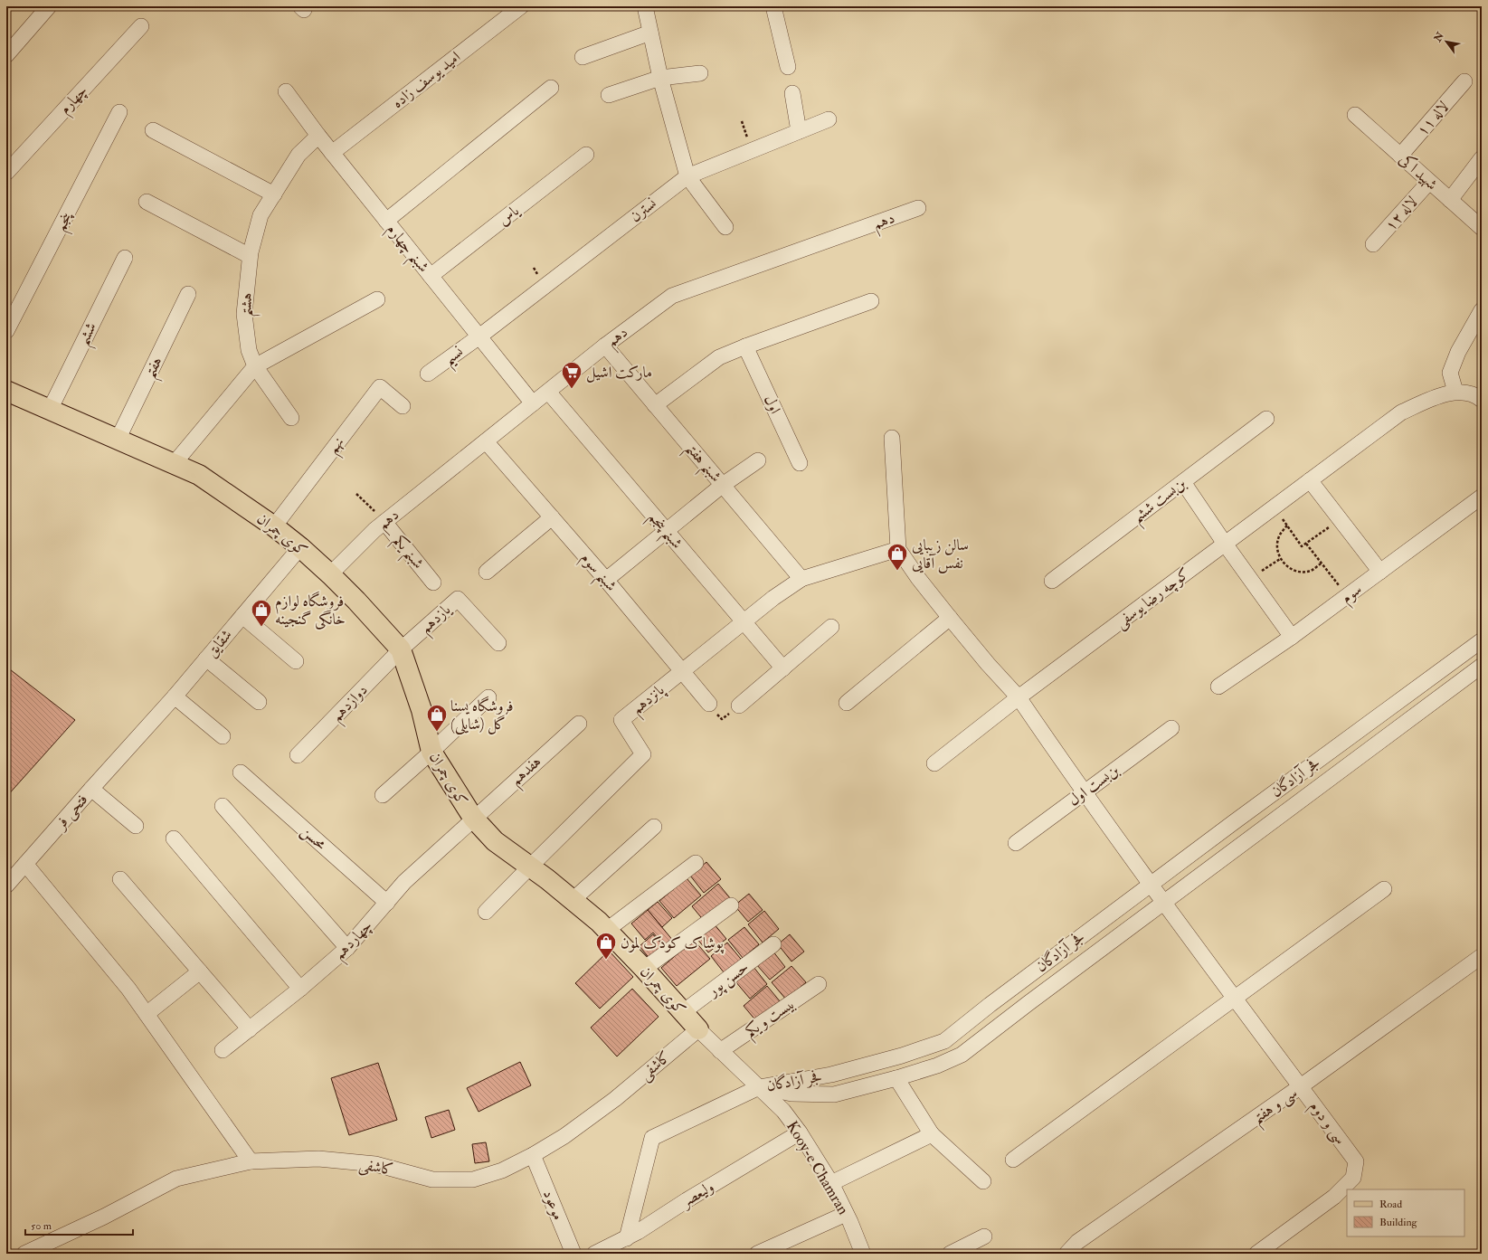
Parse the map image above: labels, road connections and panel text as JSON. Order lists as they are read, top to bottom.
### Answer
{
  "streets": {
    "main road": ["کوی چمران"],
    "street": [
      "امید یوسف زاده",
      "چهارم",
      "لاله ۱۱",
      "شهید اکی",
      "نسترن",
      "لاله ۱۲",
      "یاس",
      "دهم",
      "پنجم",
      "شبنم چهارم",
      "هشتم",
      "ششم",
      "نسیم",
      "هفتم",
      "اول",
      "نهم",
      "شبنم هفتم",
      "بن‌بست ششم",
      "شبنم پنجم",
      "شبنم یکم",
      "شبنم سوم",
      "سوم",
      "کوچه رضا یوسفی",
      "یازدهم",
      "شقایق",
      "پانزدهم",
      "دوازدهم",
      "هفدهم",
      "فجر آزادگان",
      "بن‌بست اول",
      "فتحی فر",
      "محسن",
      "چهاردهم",
      "حسن پور",
      "بیست و یکم",
      "کاشفی",
      "سی و هفتم",
      "سی و دوم",
      "Kooy-e Chamran",
      "ولیعصر",
      "موعود"
    ]
  },
  "crossings": [
    ["امید یوسف زاده", "شبنم چهارم"],
    ["لاله ۱۱", "شهید اکی"],
    ["شهید اکی", "لاله ۱۲"],
    ["نسترن", "شبنم چهارم"],
    ["نسترن", "نسیم"],
    ["یاس", "شبنم چهارم"],
    ["دهم", "شبنم چهارم"],
    ["دهم", "شبنم هفتم"],
    ["دهم", "شبنم پنجم"],
    ["دهم", "کوی چمران"],
    ["دهم", "شبنم یکم"],
    ["دهم", "شبنم سوم"],
    ["شبنم چهارم", "هشتم"],
    ["شبنم چهارم", "نسیم"],
    ["ششم", "کوی چمران"],
    ["هفتم", "کوی چمران"],
    ["نهم", "کوی چمران"],
    ["شبنم هفتم", "پانزدهم"],
    ["شبنم پنجم", "پانزدهم"],
    ["کوی چمران", "یازدهم"],
    ["کوی چمران", "شقایق"],
    ["کوی چمران", "پانزدهم"],
    ["کوی چمران", "دوازدهم"],
    ["کوی چمران", "هفدهم"],
    ["کوی چمران", "چهاردهم"],
    ["کوی چمران", "حسن پور"],
    ["کوی چمران", "کاشفی"],
    ["کوی چمران", "Kooy-e Chamran"],
    ["شبنم سوم", "پانزدهم"],
    ["یازدهم", "دوازدهم"],
    ["شقایق", "فتحی فر"],
    ["هفدهم", "چهاردهم"],
    ["فجر آزادگان", "سی و دوم"],
    ["فجر آزادگان", "Kooy-e Chamran"],
    ["محسن", "چهاردهم"],
    ["بیست و یکم", "Kooy-e Chamran"],
    ["کاشفی", "Kooy-e Chamran"],
    ["کاشفی", "موعود"],
    ["سی و هفتم", "سی و دوم"],
    ["Kooy-e Chamran", "ولیعصر"]
  ],
  "places": {
    "supermarket": ["مارکت اشیل"],
    "shop": [
      "سالن زیبایی نفس آقایی",
      "فروشگاه لوازم خانگی گنجینه",
      "فروشگاه یسنا گل (شایلی)",
      "پوشاک کودک لمون"
    ]
  },
  "legend": ["Road", "Building"],
  "scale_bar": "50 m",
  "north": "top left"
}
